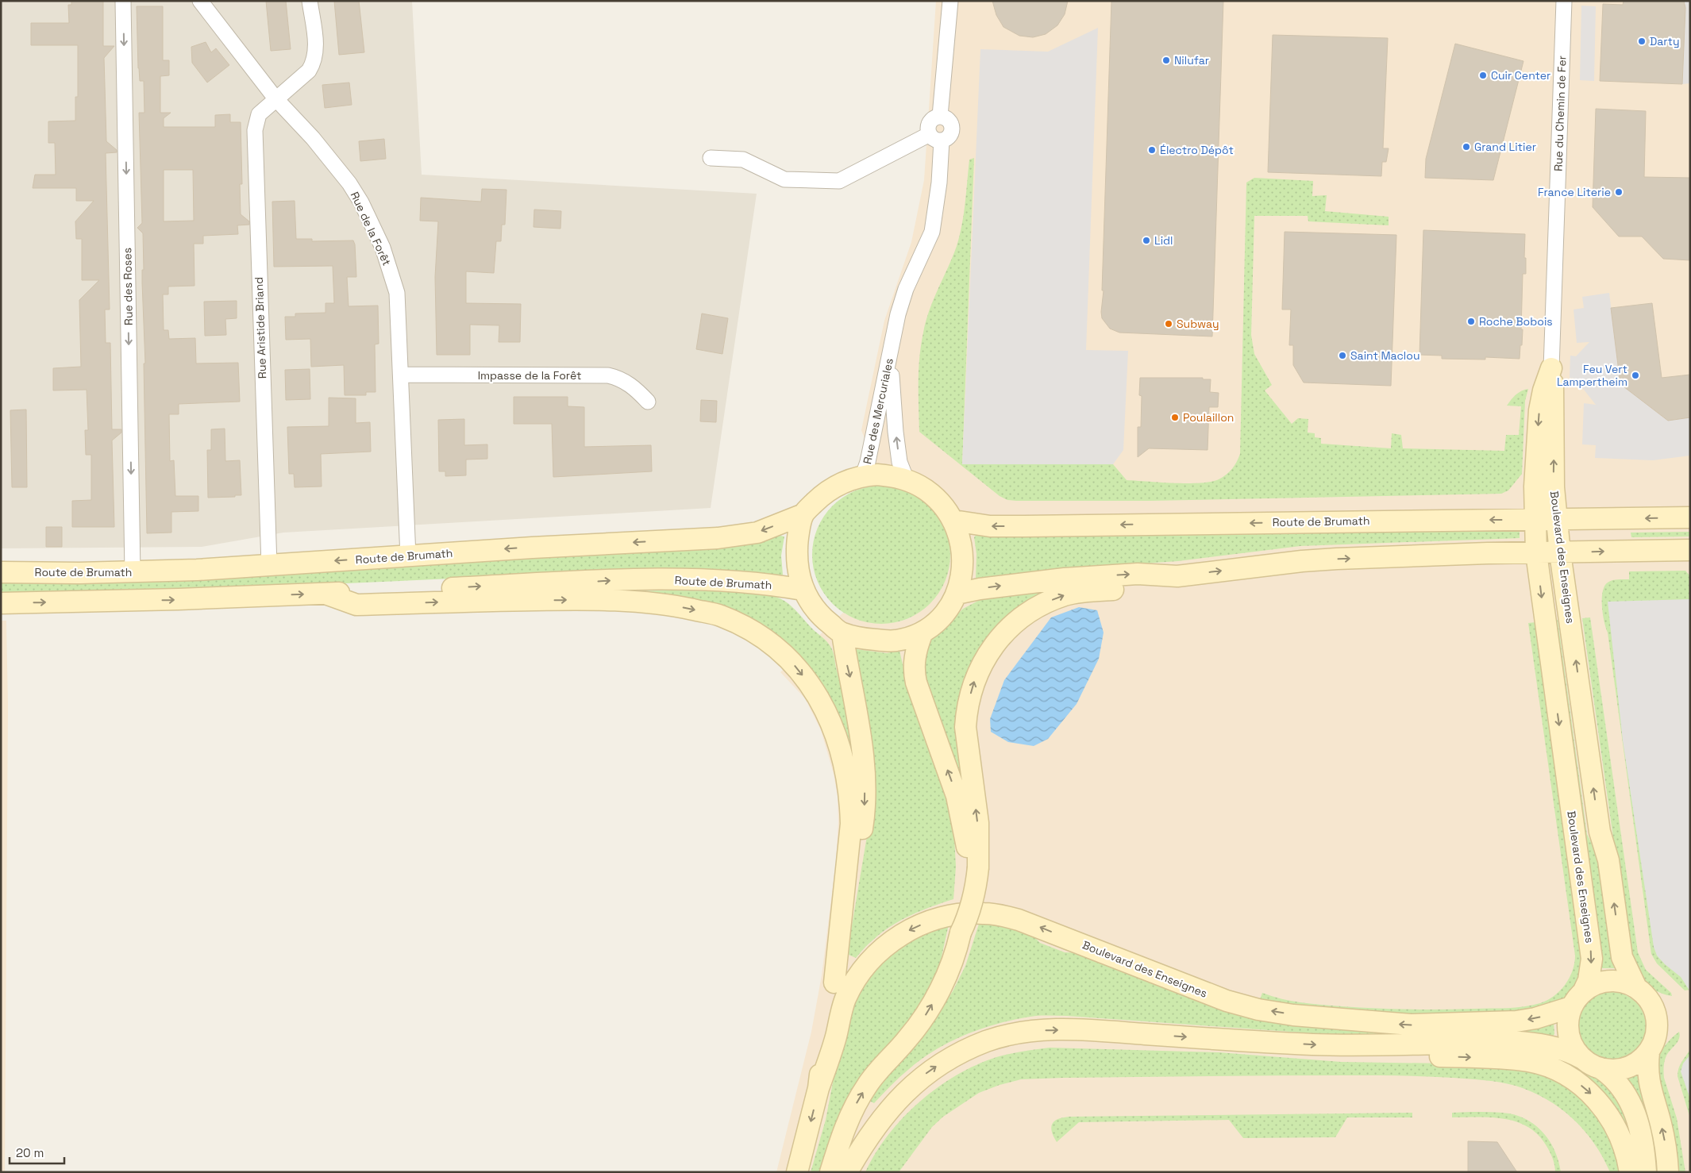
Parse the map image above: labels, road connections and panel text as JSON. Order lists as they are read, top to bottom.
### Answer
{
  "streets": {
    "main road": ["Route de Brumath", "Boulevard des Enseignes"],
    "street": [
      "Rue du Chemin de Fer",
      "Rue de la Forêt",
      "Rue des Roses",
      "Rue Aristide Briand",
      "Impasse de la Forêt",
      "Rue des Mercuriales"
    ]
  },
  "crossings": [
    ["Rue du Chemin de Fer", "Boulevard des Enseignes"],
    ["Rue de la Forêt", "Rue Aristide Briand"],
    ["Rue de la Forêt", "Impasse de la Forêt"],
    ["Rue de la Forêt", "Route de Brumath"],
    ["Rue des Roses", "Route de Brumath"],
    ["Rue Aristide Briand", "Route de Brumath"],
    ["Route de Brumath", "Boulevard des Enseignes"]
  ],
  "one_way": ["Rue des Roses"],
  "places": [
    "Darty",
    "Nilufar",
    "Cuir Center",
    "Grand Litier",
    "Électro Dépôt",
    "France Literie",
    "Lidl",
    "Roche Bobois",
    "Subway",
    "Saint Maclou",
    "Feu Vert Lampertheim",
    "Poulaillon"
  ],
  "scale_bar": "20 m"
}
